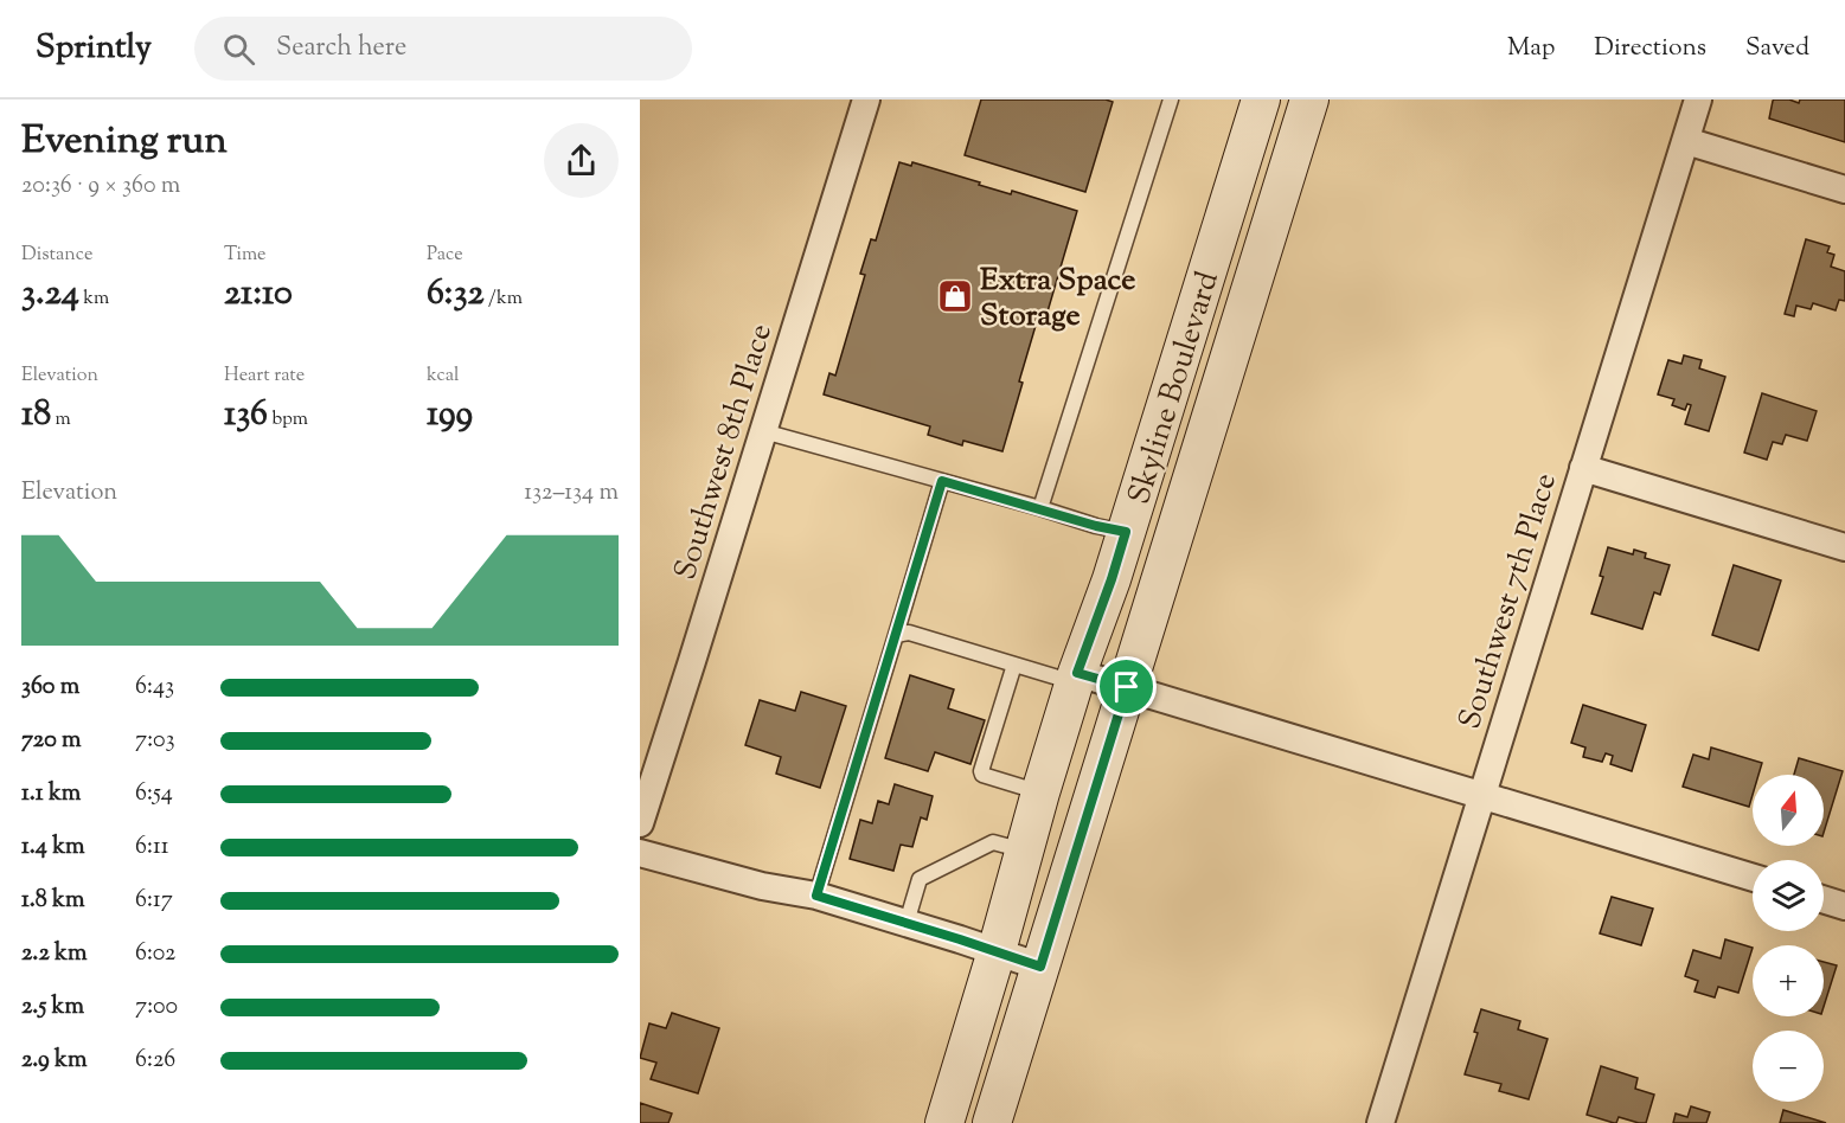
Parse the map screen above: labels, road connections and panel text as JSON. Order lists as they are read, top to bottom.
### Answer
{
  "streets": {
    "street": ["Skyline Boulevard", "Southwest 8th Place", "Southwest 7th Place"]
  },
  "places": {
    "shop": ["Extra Space Storage"]
  },
  "north": "top",
  "page": {
    "header": "Sprintly",
    "search": "Search here",
    "nav": ["Map", "Directions", "Saved"],
    "heading": ["Evening run", "20:36 · 9 × 360 m"],
    "stats": [
      ["Distance", "3.24 km"],
      ["Time", "21:10"],
      ["Pace", "6:32 /km"],
      ["Elevation", "18 m"],
      ["Heart rate", "136 bpm"],
      ["kcal", "199"]
    ],
    "chart": ["Elevation", "132–134 m"],
    "list": [
      {
        "name": "360 m",
        "note": "6:43"
      },
      {
        "name": "720 m",
        "note": "7:03"
      },
      {
        "name": "1.1 km",
        "note": "6:54"
      },
      {
        "name": "1.4 km",
        "note": "6:11"
      },
      {
        "name": "1.8 km",
        "note": "6:17"
      },
      {
        "name": "2.2 km",
        "note": "6:02"
      },
      {
        "name": "2.5 km",
        "note": "7:00"
      },
      {
        "name": "2.9 km",
        "note": "6:26"
      }
    ],
    "map_buttons": ["+", "−"]
  }
}
